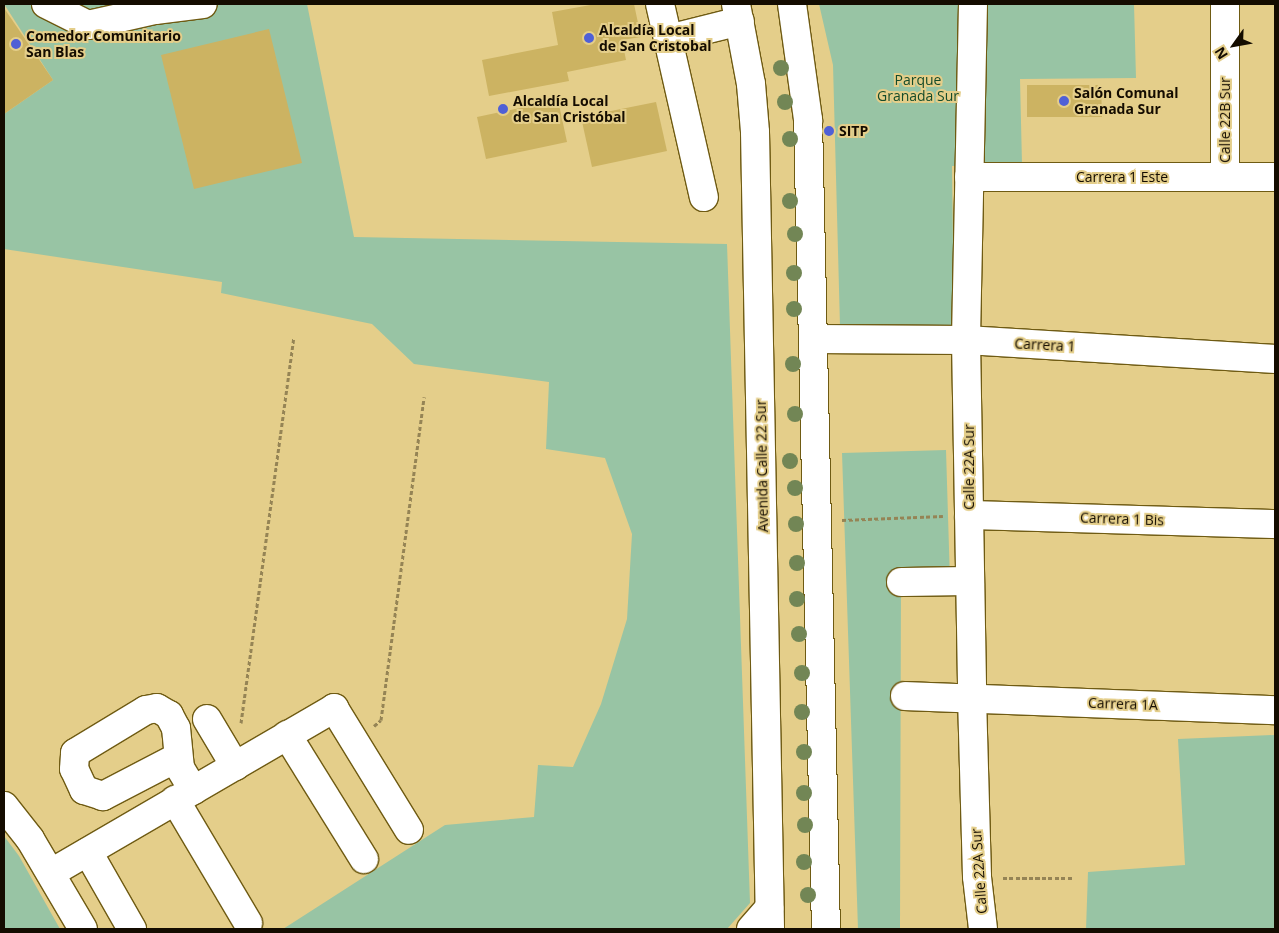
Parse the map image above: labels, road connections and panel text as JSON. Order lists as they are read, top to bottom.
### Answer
{
  "streets": {
    "street": [
      "Calle 22B Sur",
      "Carrera 1 Este",
      "Carrera 1",
      "Avenida Calle 22 Sur",
      "Calle 22A Sur",
      "Carrera 1 Bis",
      "Carrera 1A"
    ]
  },
  "crossings": [
    ["Calle 22B Sur", "Carrera 1 Este"],
    ["Carrera 1 Este", "Calle 22A Sur"],
    ["Carrera 1", "Calle 22A Sur"],
    ["Calle 22A Sur", "Carrera 1 Bis"],
    ["Calle 22A Sur", "Carrera 1A"]
  ],
  "parks": ["Parque Granada Sur"],
  "places": [
    "Alcaldía Local de San Cristobal",
    "Comedor Comunitario San Blas",
    "Salón Comunal Granada Sur",
    "Alcaldía Local de San Cristóbal",
    "SITP"
  ],
  "north": "bottom left"
}
